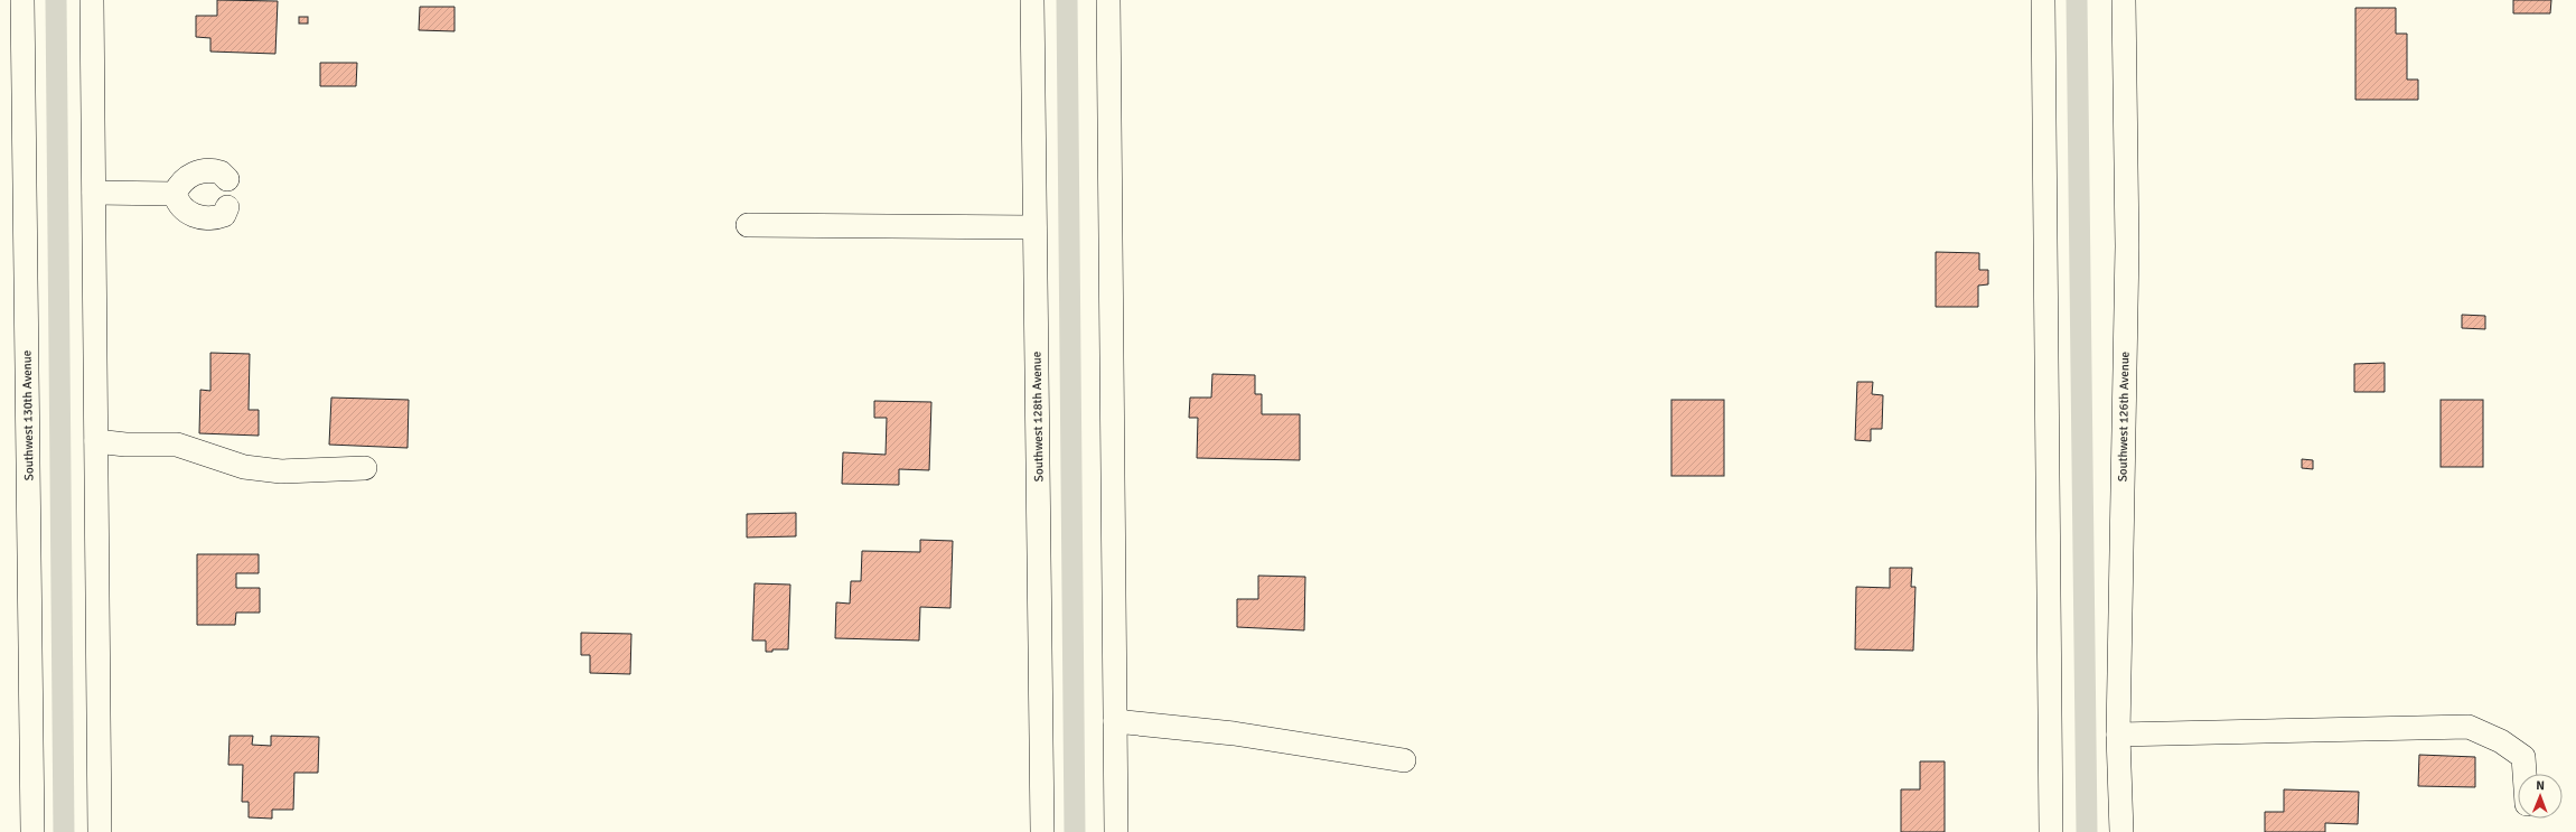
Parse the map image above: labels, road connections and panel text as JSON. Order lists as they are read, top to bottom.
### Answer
{
  "streets": {
    "street": ["Southwest 130th Avenue", "Southwest 128th Avenue", "Southwest 126th Avenue"]
  },
  "north": "top"
}
